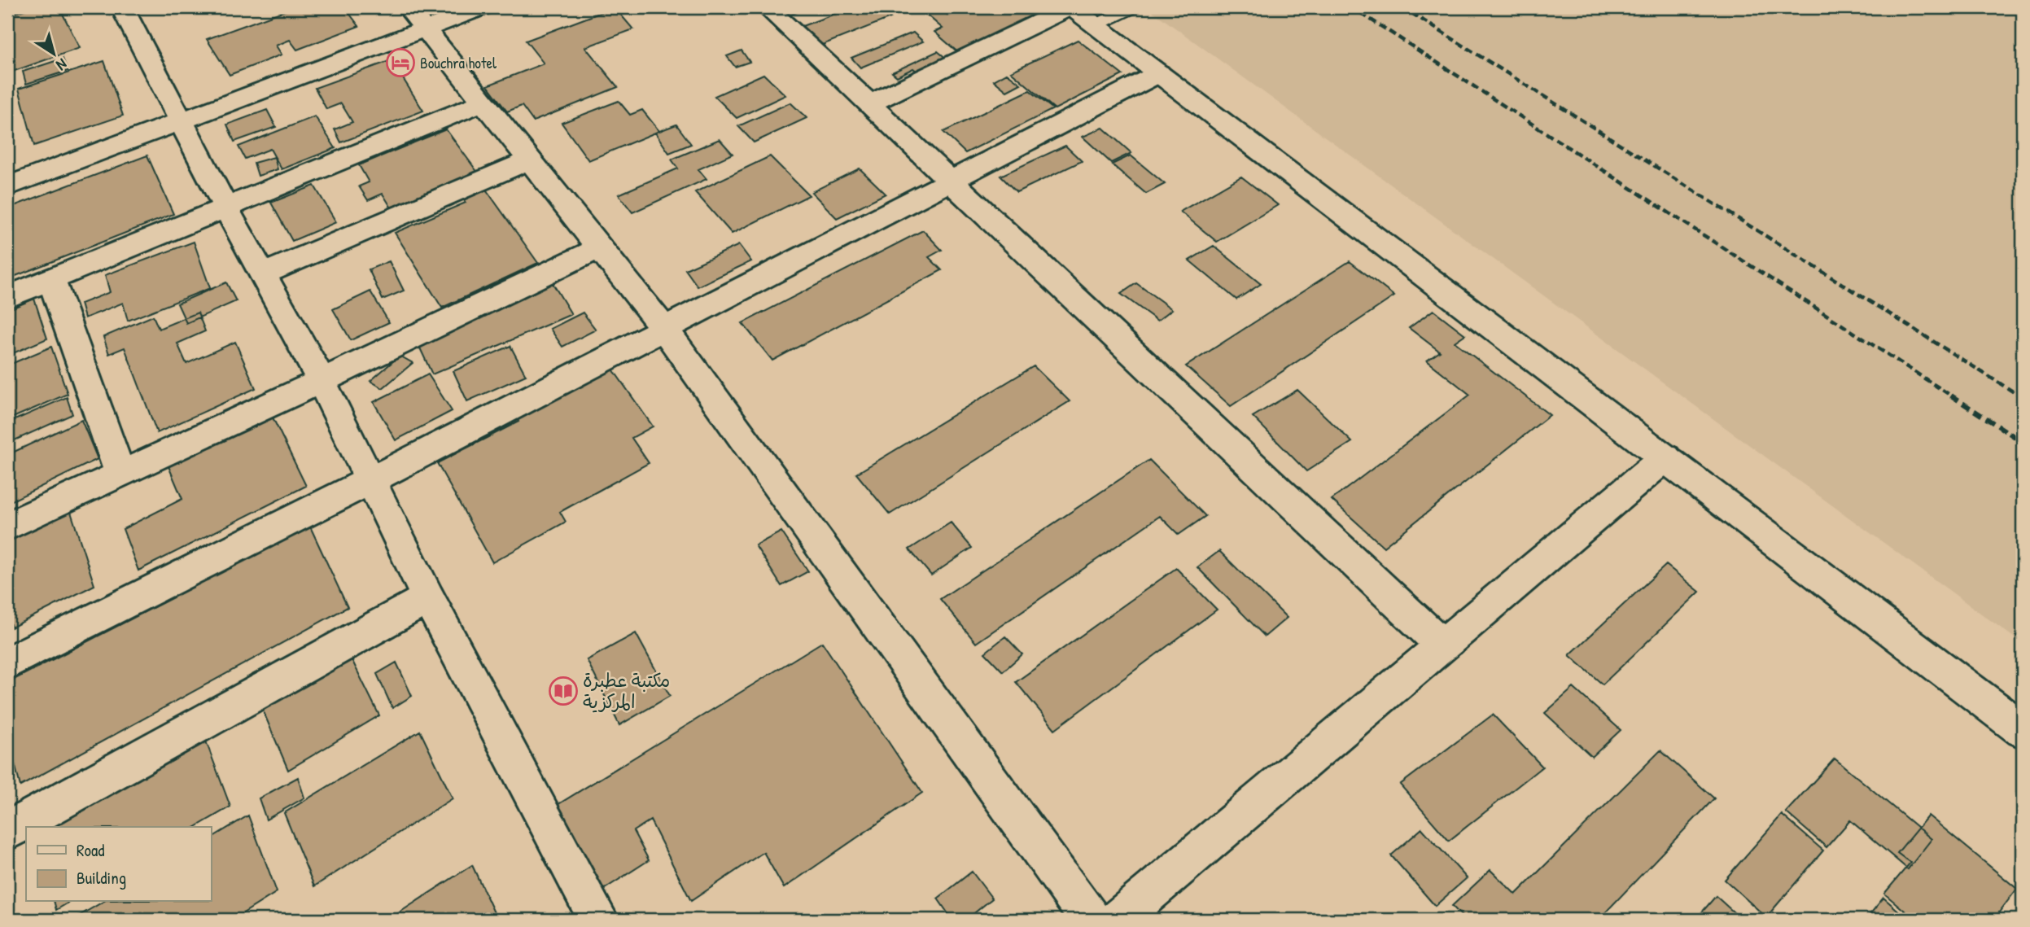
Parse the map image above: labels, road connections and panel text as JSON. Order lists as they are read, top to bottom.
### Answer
{
  "places": {
    "hotel": ["Bouchra hotel"],
    "library": ["مكتبة عطبرة المركزية"]
  },
  "legend": ["Road", "Building"],
  "north": "bottom right"
}
